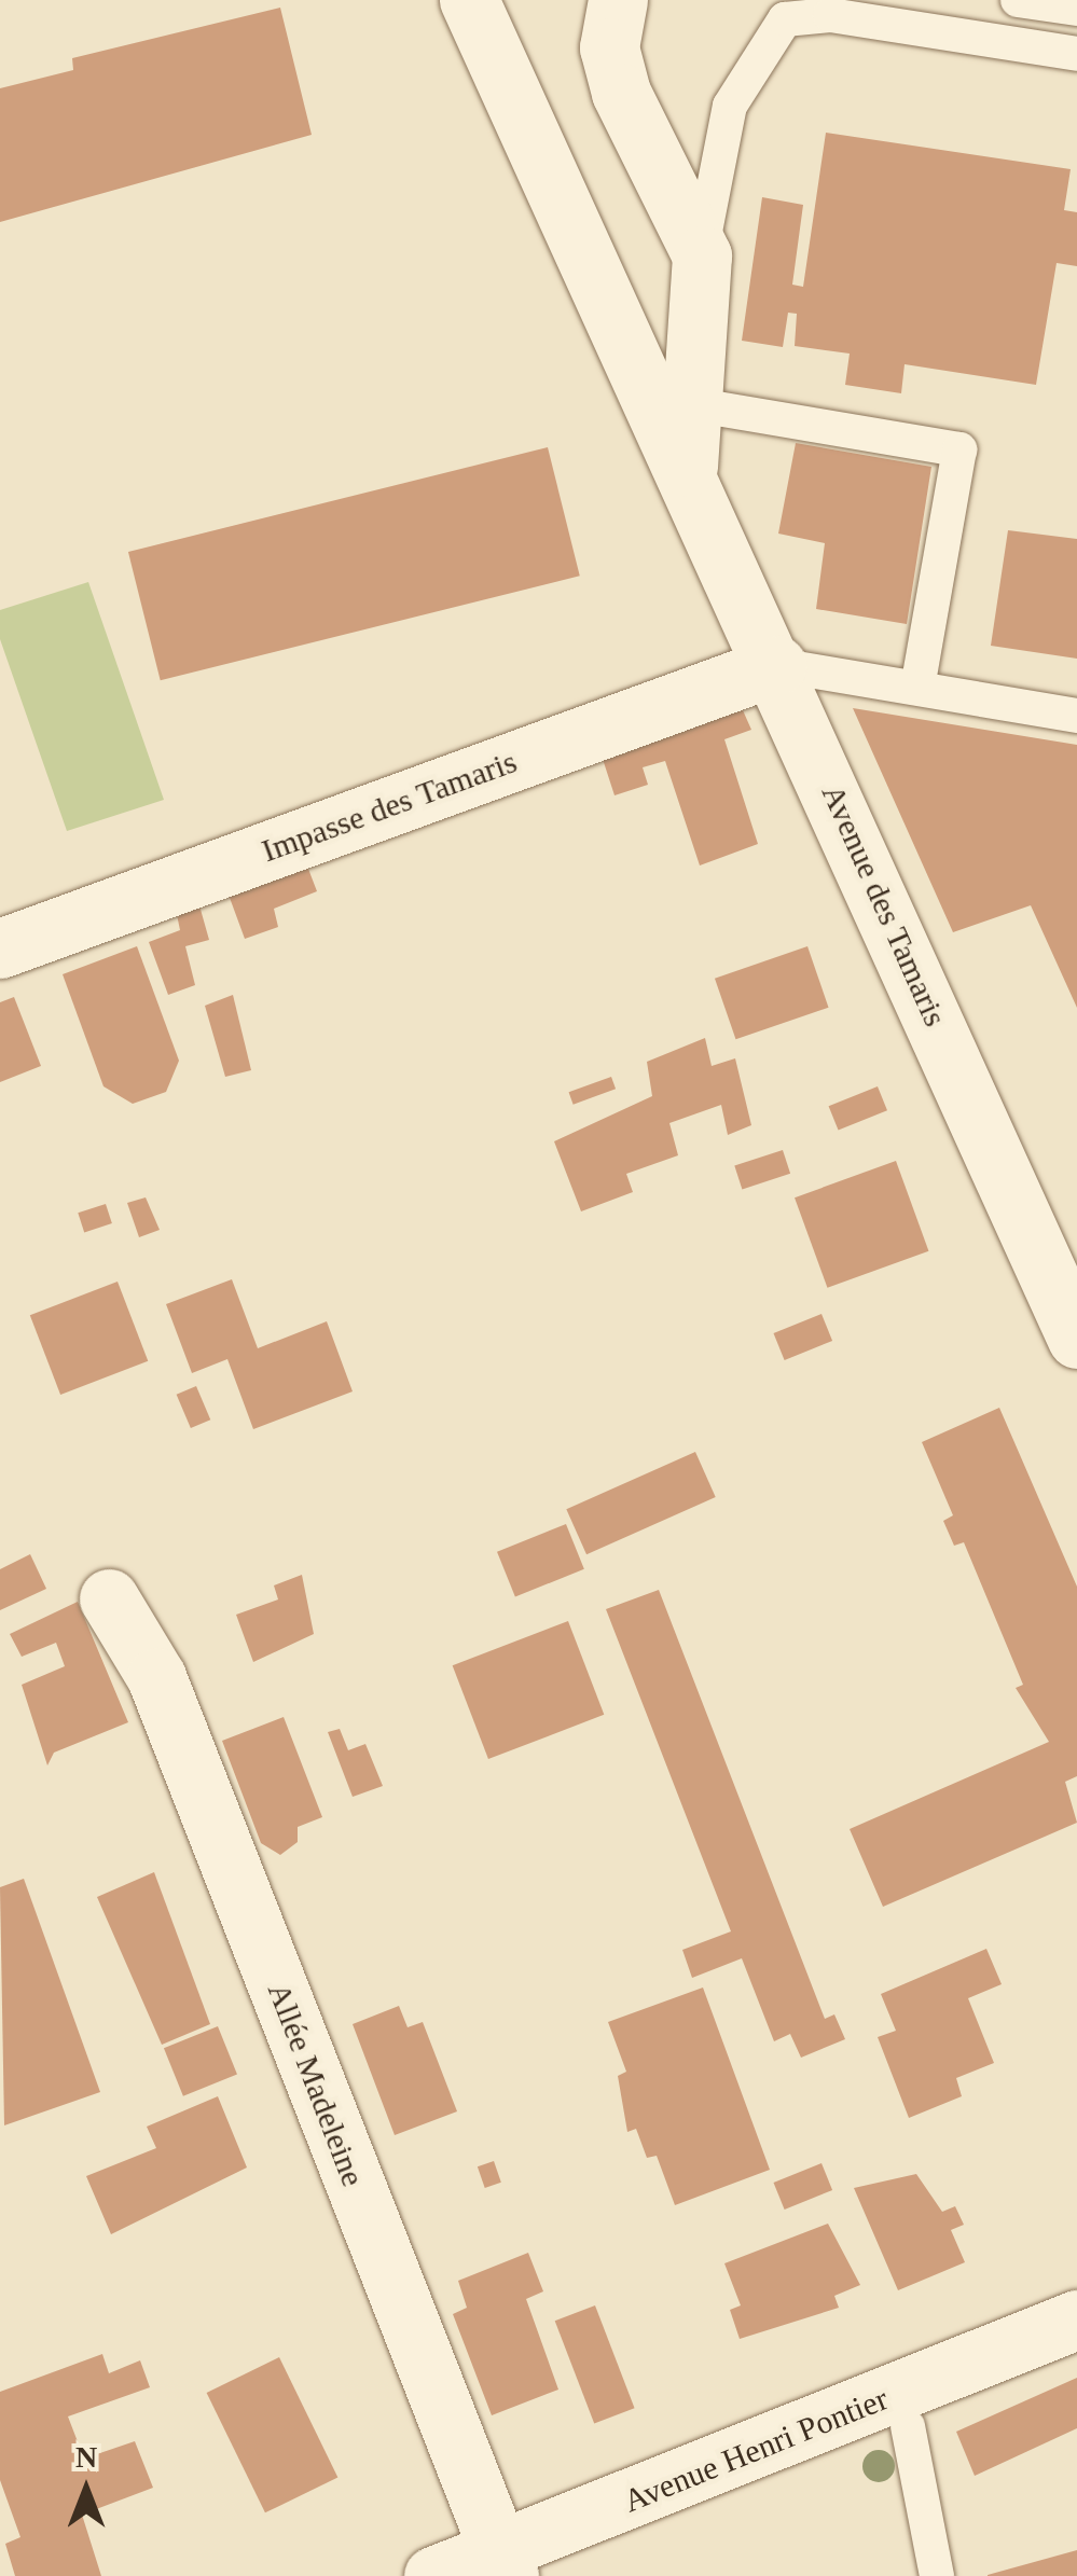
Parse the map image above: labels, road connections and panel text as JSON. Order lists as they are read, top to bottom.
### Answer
{
  "streets": {
    "street": [
      "Impasse des Tamaris",
      "Avenue des Tamaris",
      "Allée Madeleine",
      "Avenue Henri Pontier"
    ]
  },
  "crossings": [
    ["Impasse des Tamaris", "Avenue des Tamaris"],
    ["Allée Madeleine", "Avenue Henri Pontier"]
  ],
  "north": "top"
}
